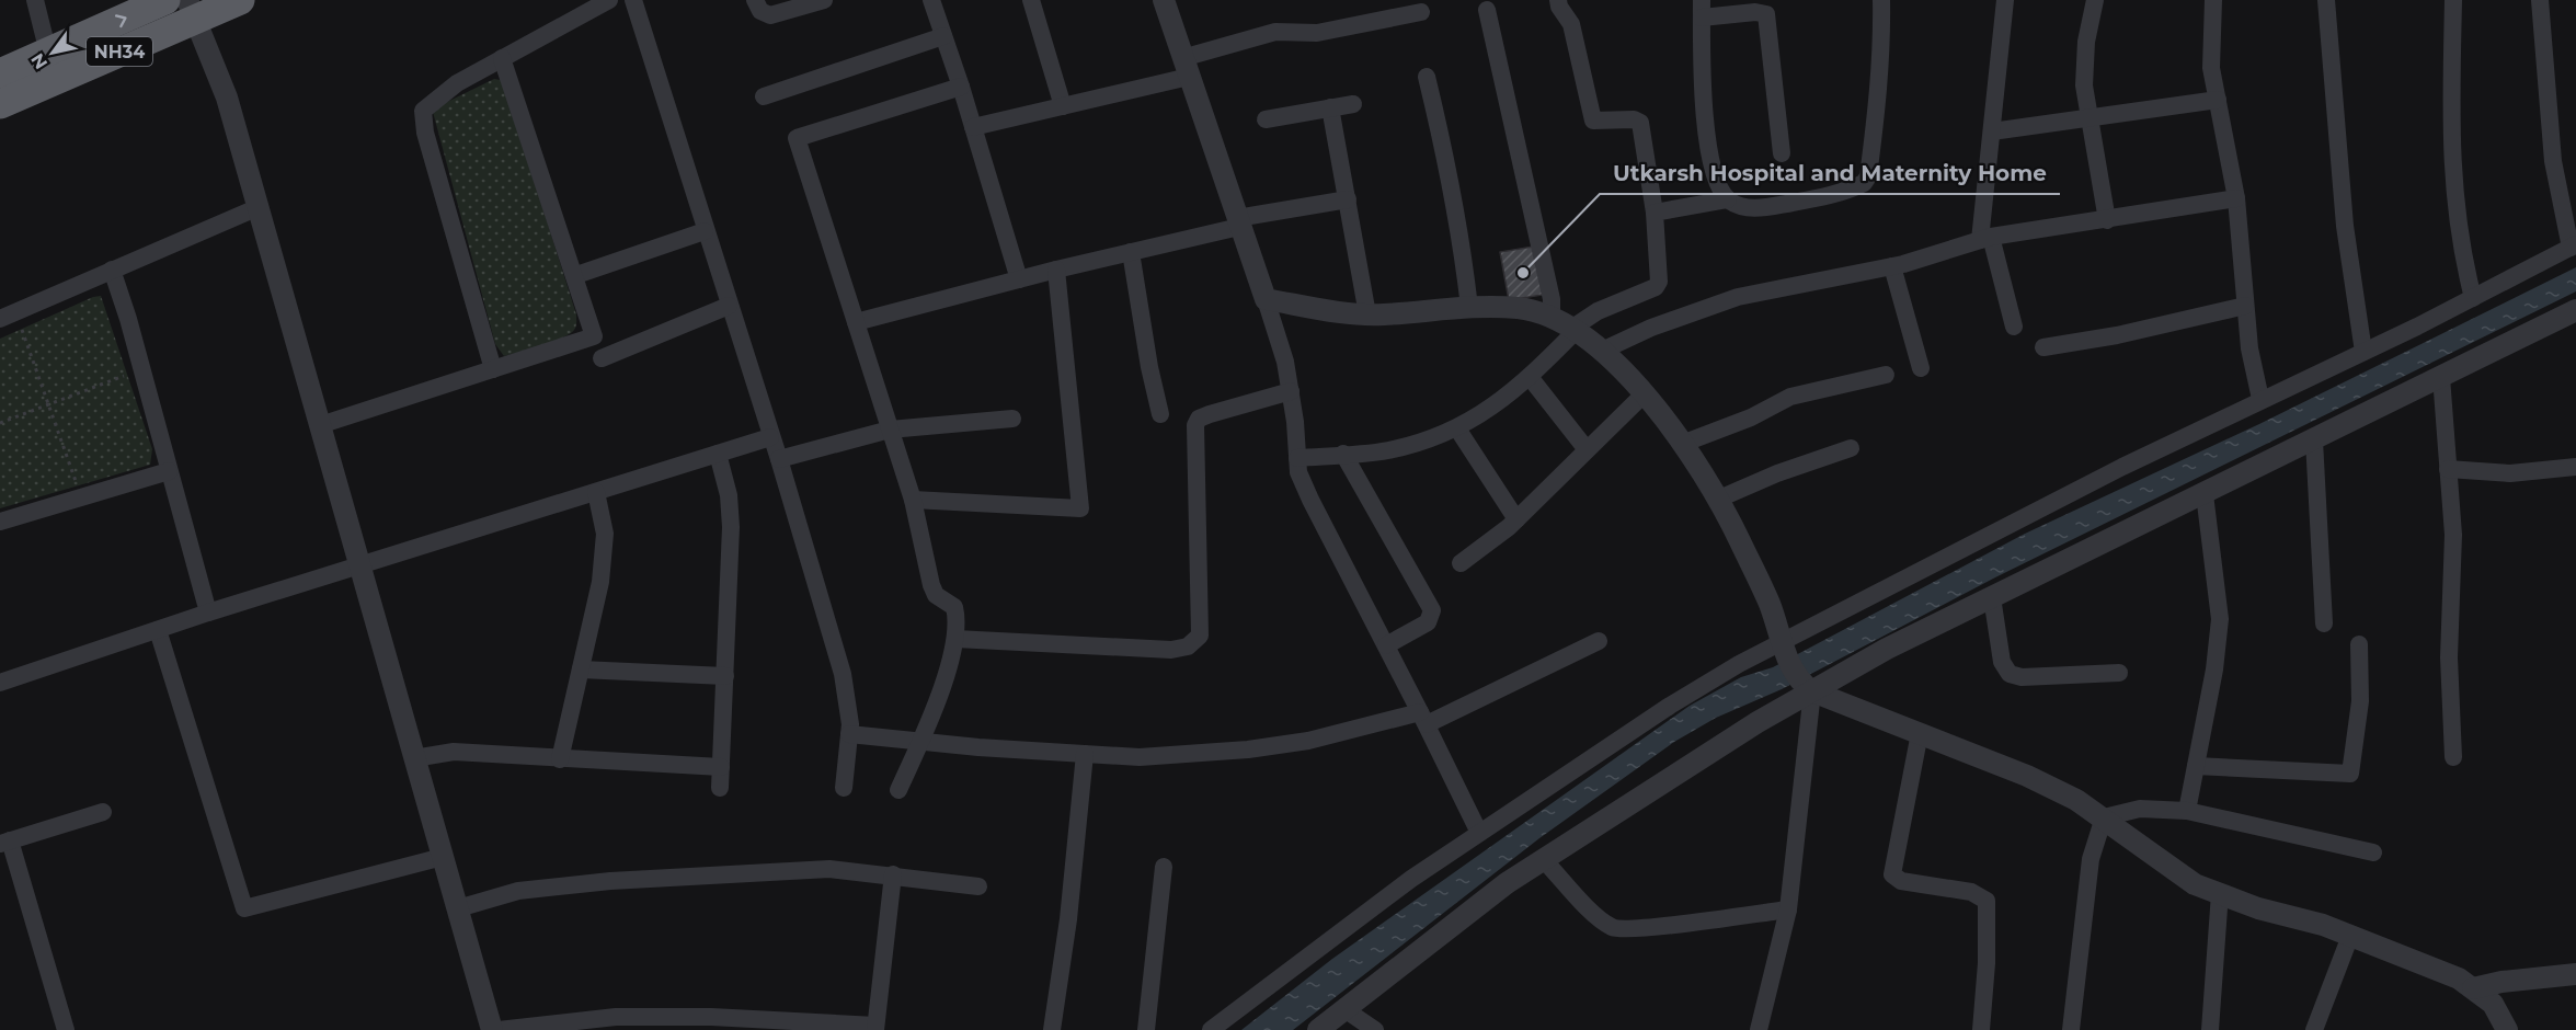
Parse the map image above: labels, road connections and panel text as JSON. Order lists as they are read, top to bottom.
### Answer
{
  "streets": {
    "highway": ["NH34"]
  },
  "places": ["Utkarsh Hospital and Maternity Home"],
  "north": "bottom left"
}
